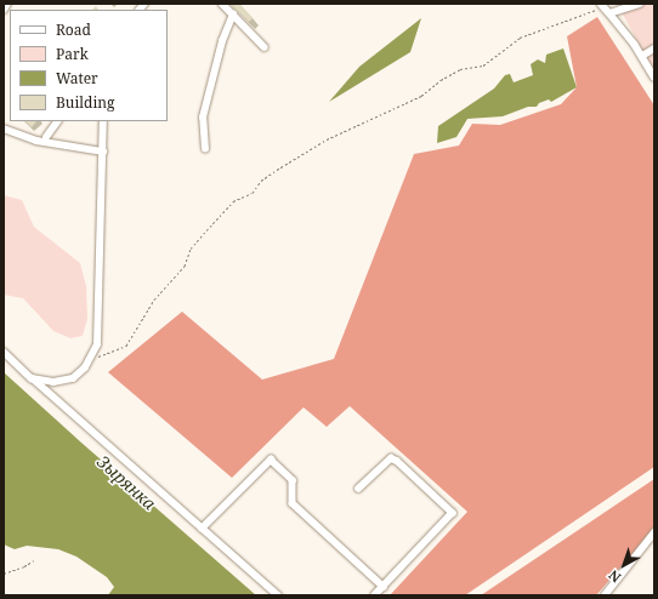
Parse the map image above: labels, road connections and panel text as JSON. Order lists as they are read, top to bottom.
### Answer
{
  "water": ["Зырянка"],
  "legend": [
    "Road",
    "Park",
    "Water",
    "Building"
  ],
  "north": "bottom left"
}
